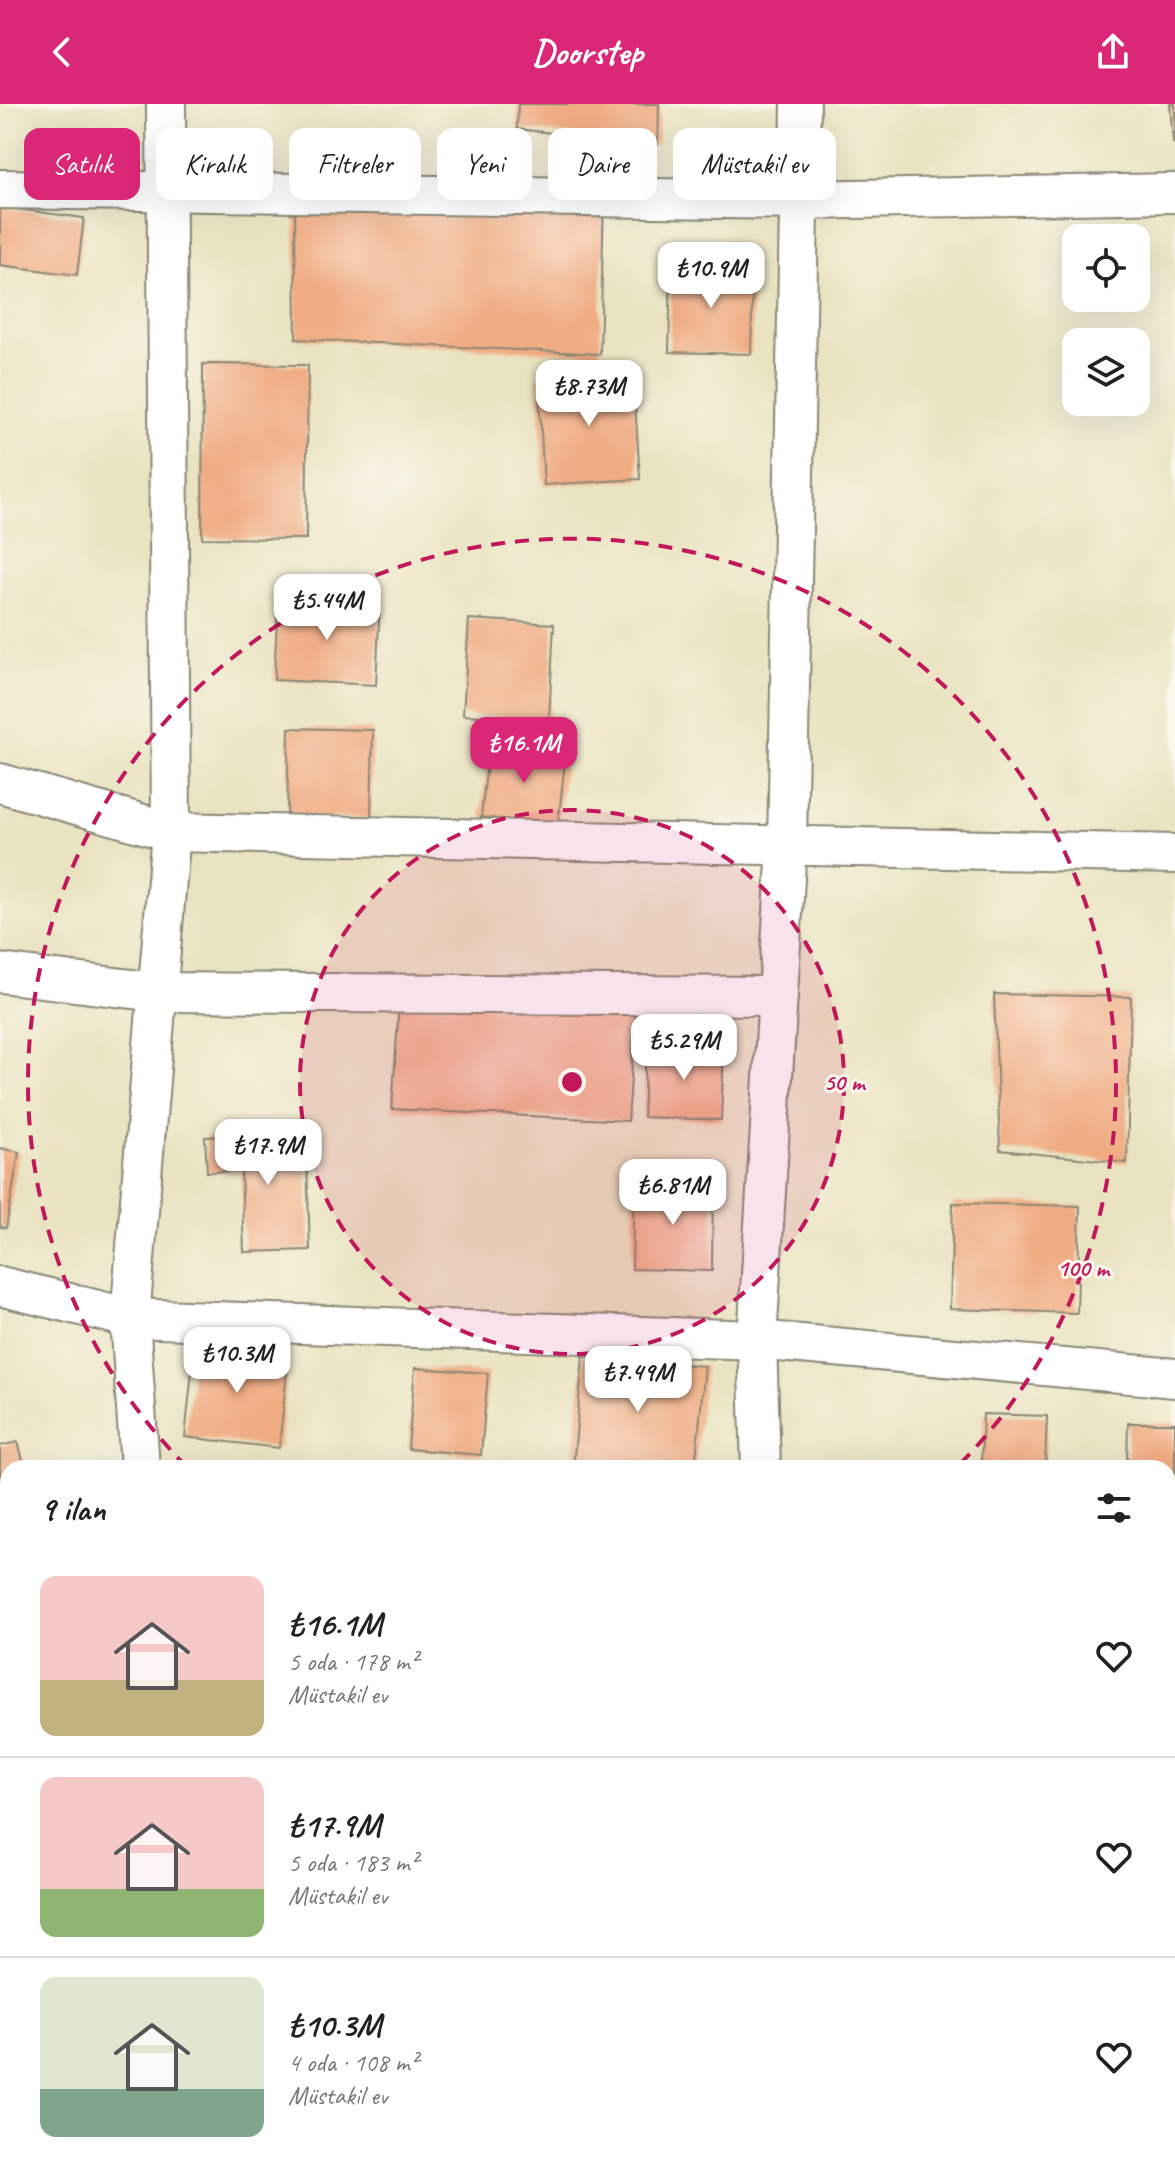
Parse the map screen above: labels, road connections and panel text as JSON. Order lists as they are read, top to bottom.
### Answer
{
  "page": {
    "header": "Doorstep",
    "chip": [
      "Satılık",
      "Kiralık",
      "Filtreler",
      "Yeni",
      "Daire",
      "Müstakil ev"
    ],
    "price": [
      "₺10.9M",
      "₺8.73M",
      "₺5.44M",
      "₺16.1M",
      "₺5.29M",
      "₺17.9M",
      "₺6.81M",
      "₺10.3M",
      "₺7.49M"
    ],
    "heading": "9 ilan",
    "list": [
      {
        "name": "₺16.1M",
        "note": "5 oda · 178 m² · Müstakil ev"
      },
      {
        "name": "₺17.9M",
        "note": "5 oda · 183 m² · Müstakil ev"
      },
      {
        "name": "₺10.3M",
        "note": "4 oda · 108 m² · Müstakil ev"
      }
    ]
  },
  "rings": ["50 m", "100 m"]
}
